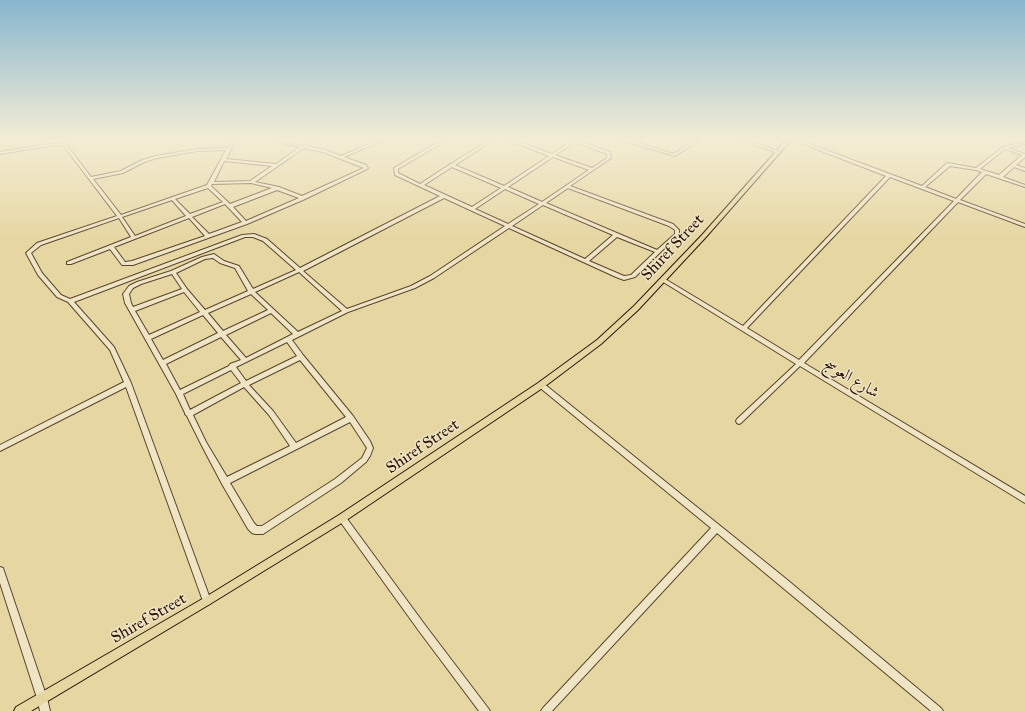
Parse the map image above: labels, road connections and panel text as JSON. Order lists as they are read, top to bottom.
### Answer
{
  "streets": {
    "main road": ["Shiref Street"],
    "street": ["شارع العوسج"]
  },
  "crossings": [
    ["Shiref Street", "شارع العوسج"]
  ]
}
